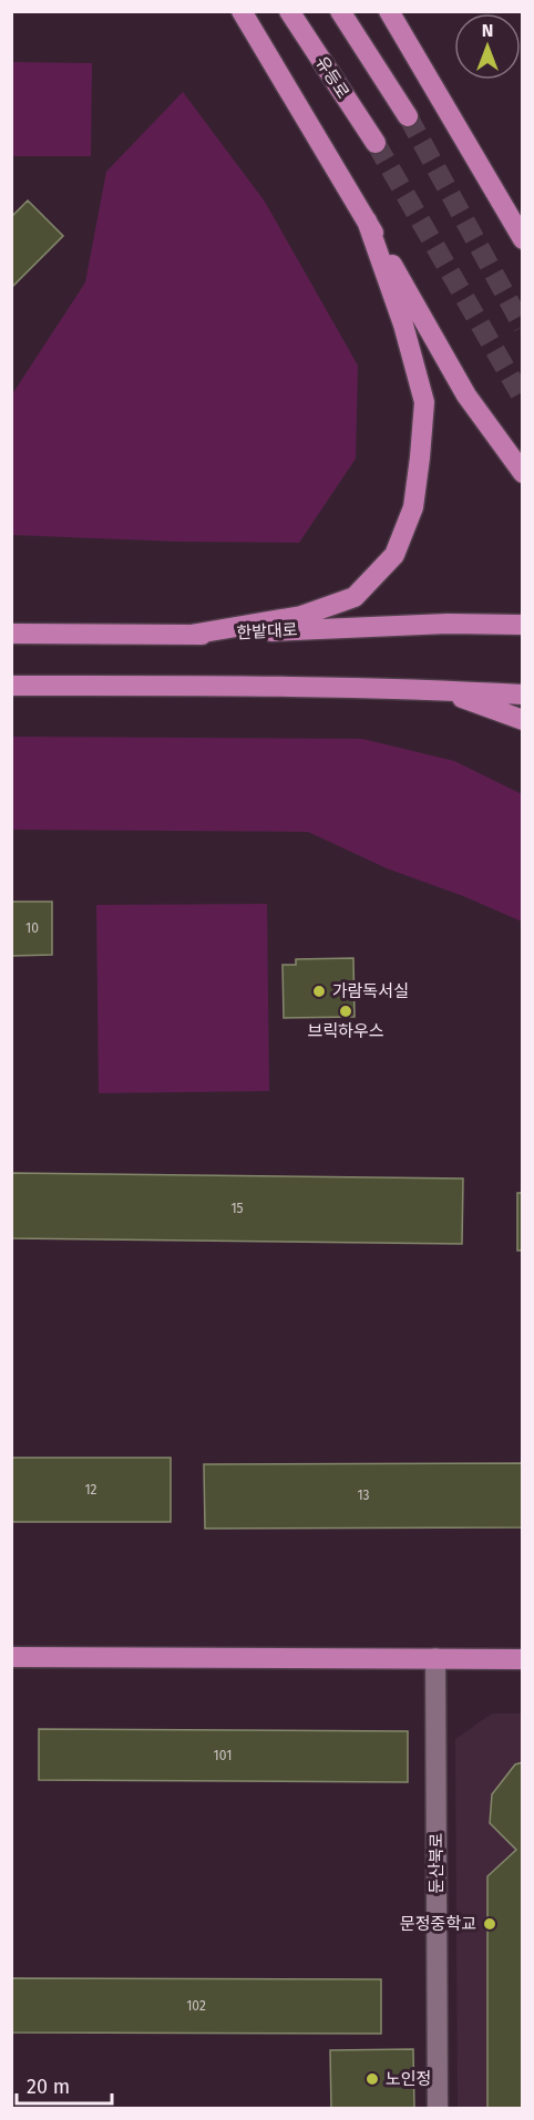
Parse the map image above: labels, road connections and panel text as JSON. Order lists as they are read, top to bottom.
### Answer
{
  "streets": {
    "main road": ["유등로", "한밭대로"],
    "street": ["둔산북로"]
  },
  "places": [
    "가람독서실",
    "브릭하우스",
    "문정중학교",
    "노인정"
  ],
  "house_numbers": [
    "10",
    "15",
    "12",
    "13",
    "101",
    "102"
  ],
  "scale_bar": "20 m",
  "north": "top"
}
